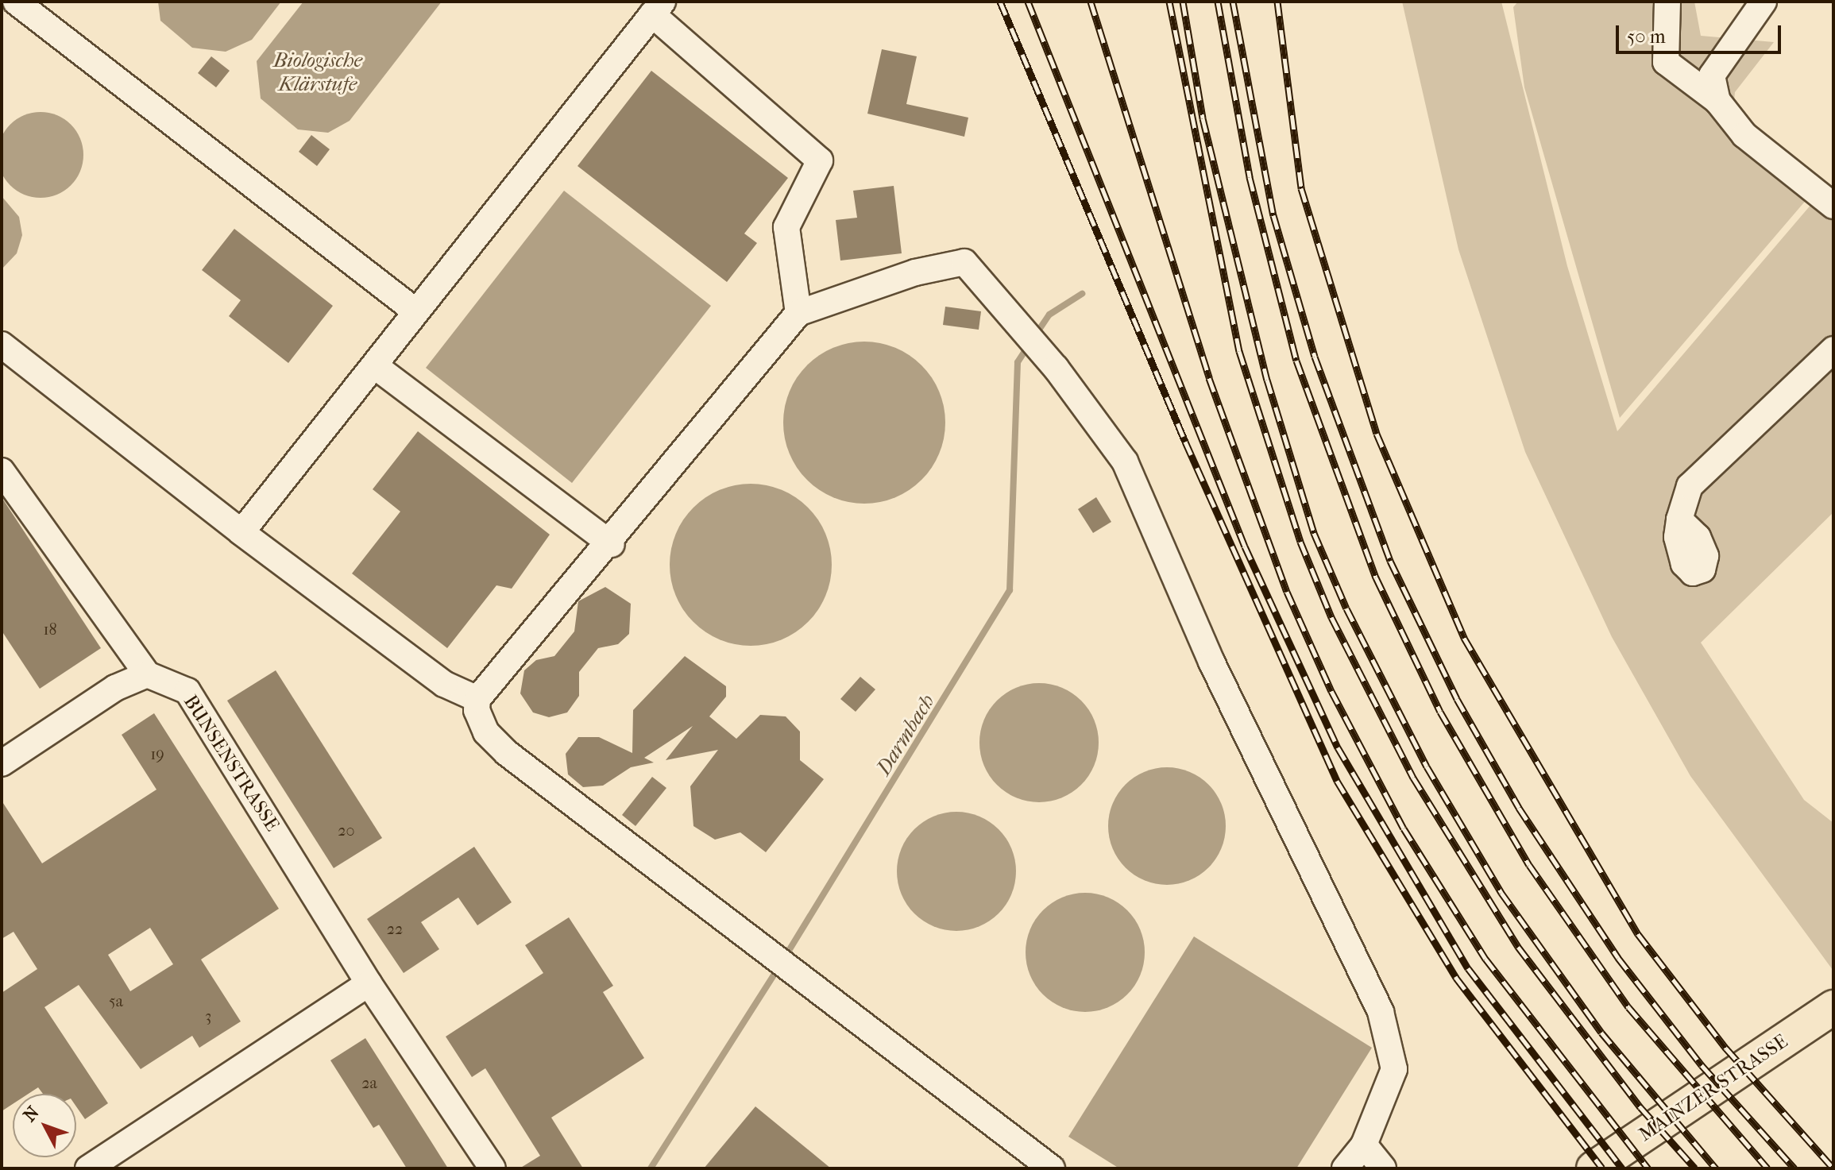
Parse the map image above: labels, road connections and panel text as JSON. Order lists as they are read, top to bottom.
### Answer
{
  "streets": {
    "main road": ["MAINZER STRASSE"],
    "street": ["BUNSENSTRASSE"]
  },
  "water": ["Biologische Klärstufe", "Darmbach"],
  "house_numbers": [
    "18",
    "19",
    "20",
    "22",
    "5a",
    "3",
    "2a"
  ],
  "scale_bar": "50 m",
  "north": "top left"
}
